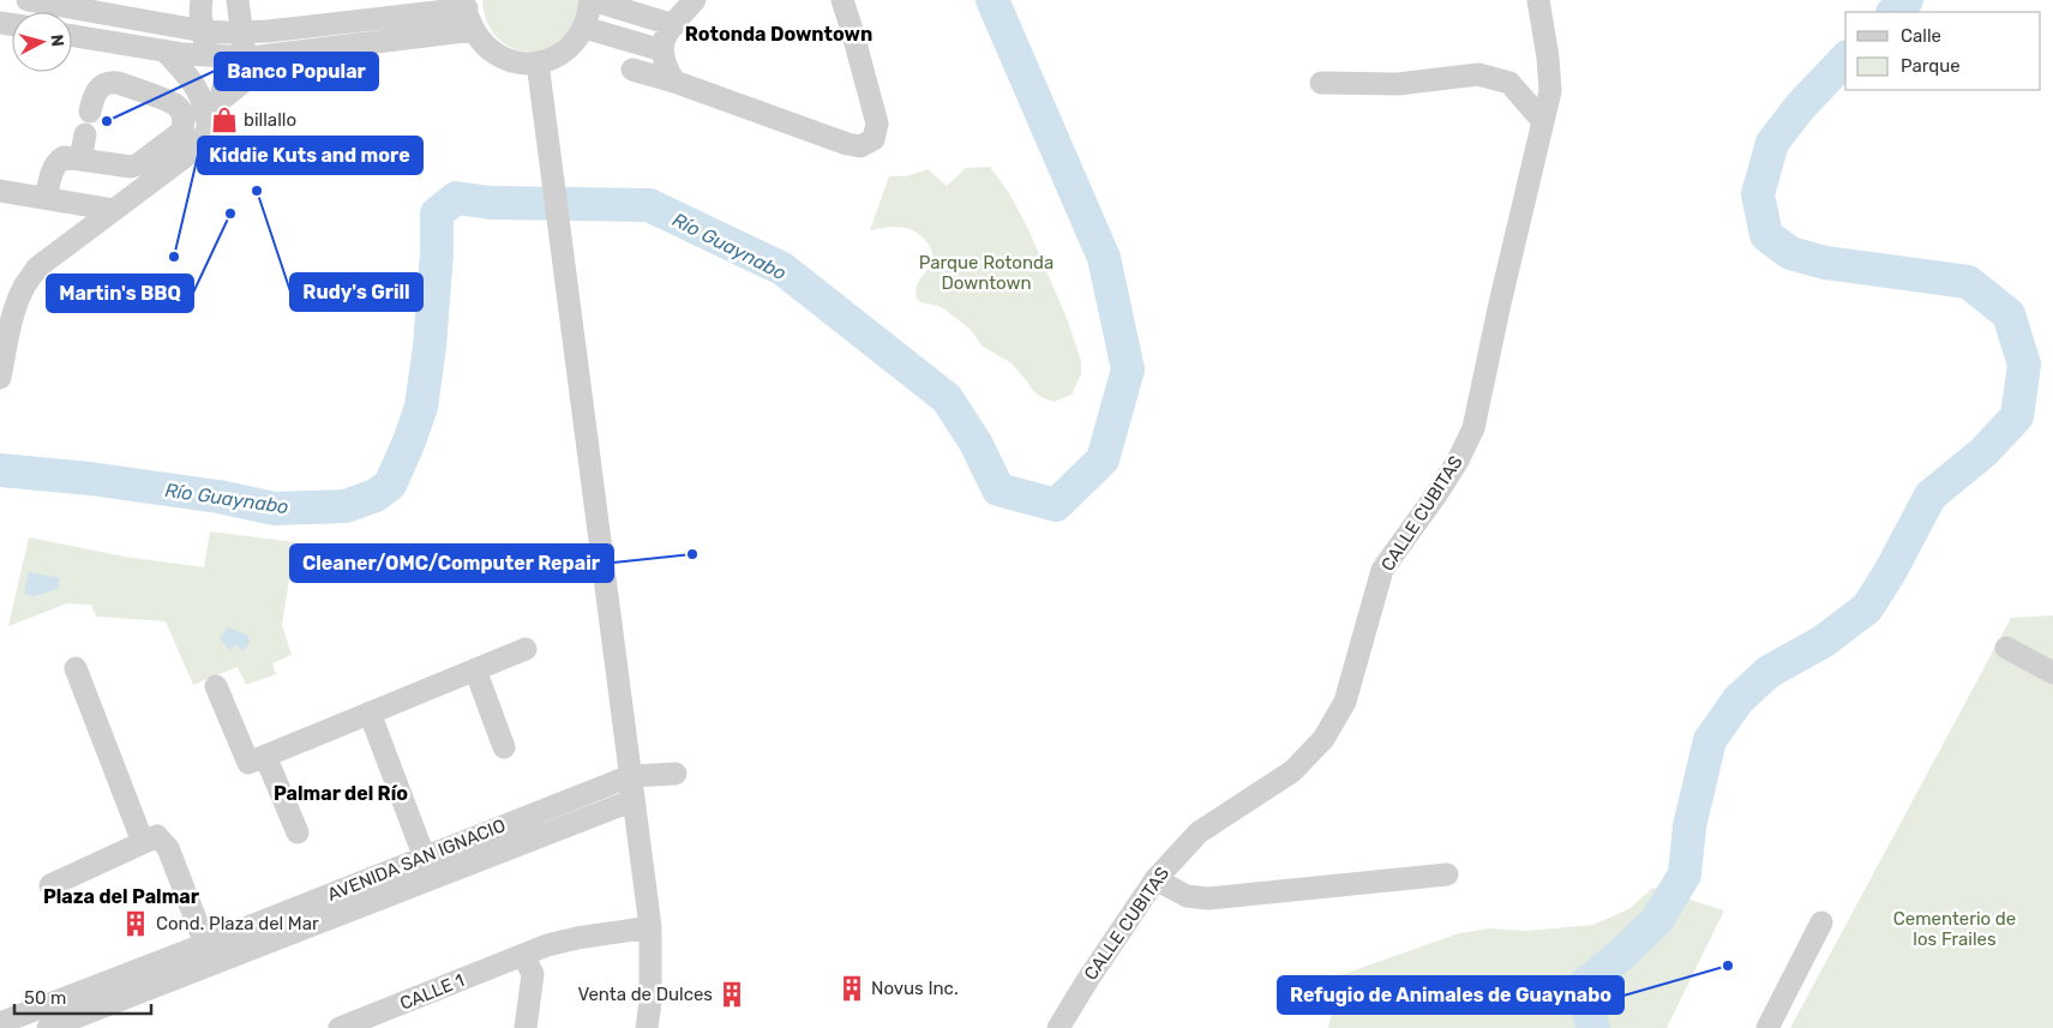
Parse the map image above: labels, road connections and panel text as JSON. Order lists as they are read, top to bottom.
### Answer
{
  "streets": {
    "street": ["CALLE CUBITAS", "AVENIDA SAN IGNACIO", "CALLE 1"]
  },
  "districts": ["Rotonda Downtown", "Palmar del Río", "Plaza del Palmar"],
  "water": ["Río Guaynabo"],
  "parks": ["Parque Rotonda Downtown", "Cementerio de los Frailes"],
  "places": {
    "shop": ["billallo"],
    "other": [
      "Banco Popular",
      "Rudy's Grill",
      "Martin's BBQ",
      "Kiddie Kuts and more",
      "Cleaner/OMC/Computer Repair",
      "Refugio de Animales de Guaynabo"
    ],
    "building": ["Cond. Plaza del Mar", "Novus Inc.", "Venta de Dulces"]
  },
  "legend": ["Calle", "Parque"],
  "scale_bar": "50 m",
  "north": "right"
}
